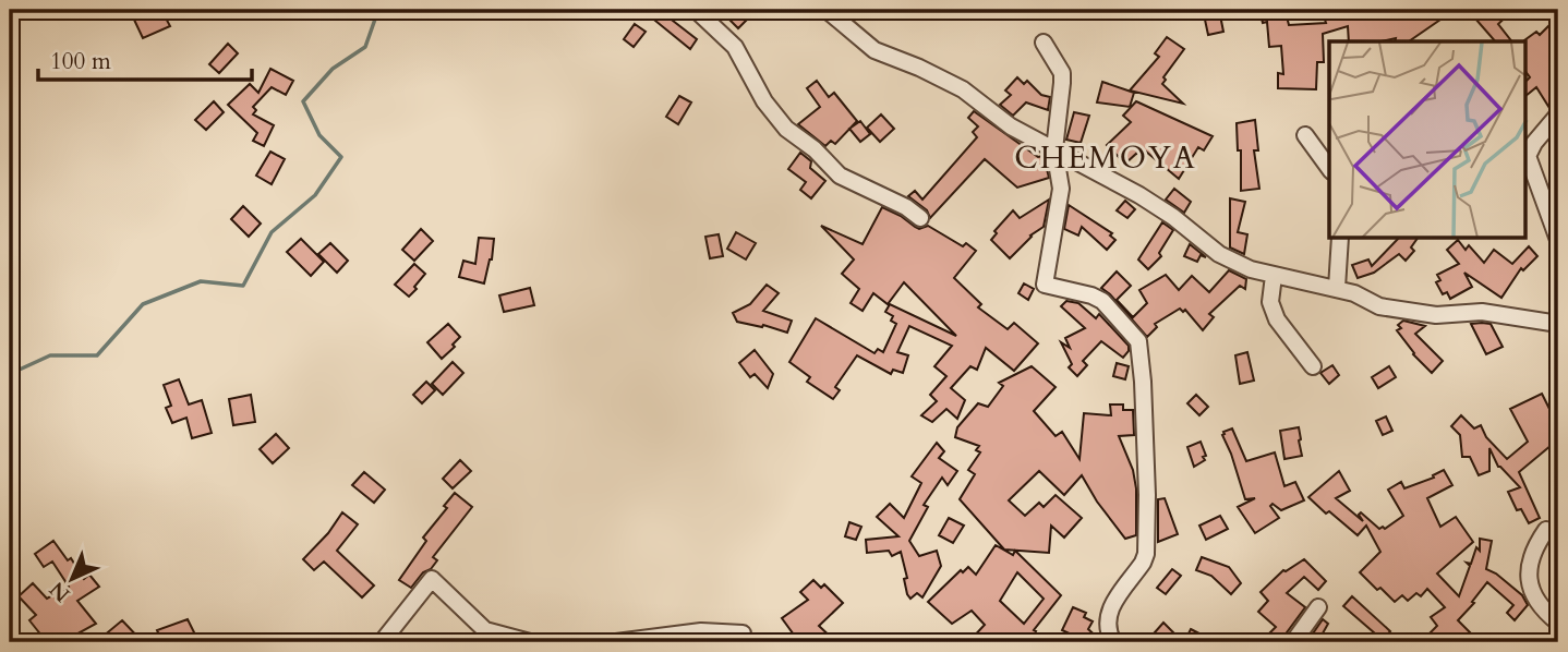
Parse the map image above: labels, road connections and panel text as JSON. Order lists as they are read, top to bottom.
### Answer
{
  "districts": ["CHEMOYA"],
  "scale_bar": "100 m",
  "north": "bottom left"
}
